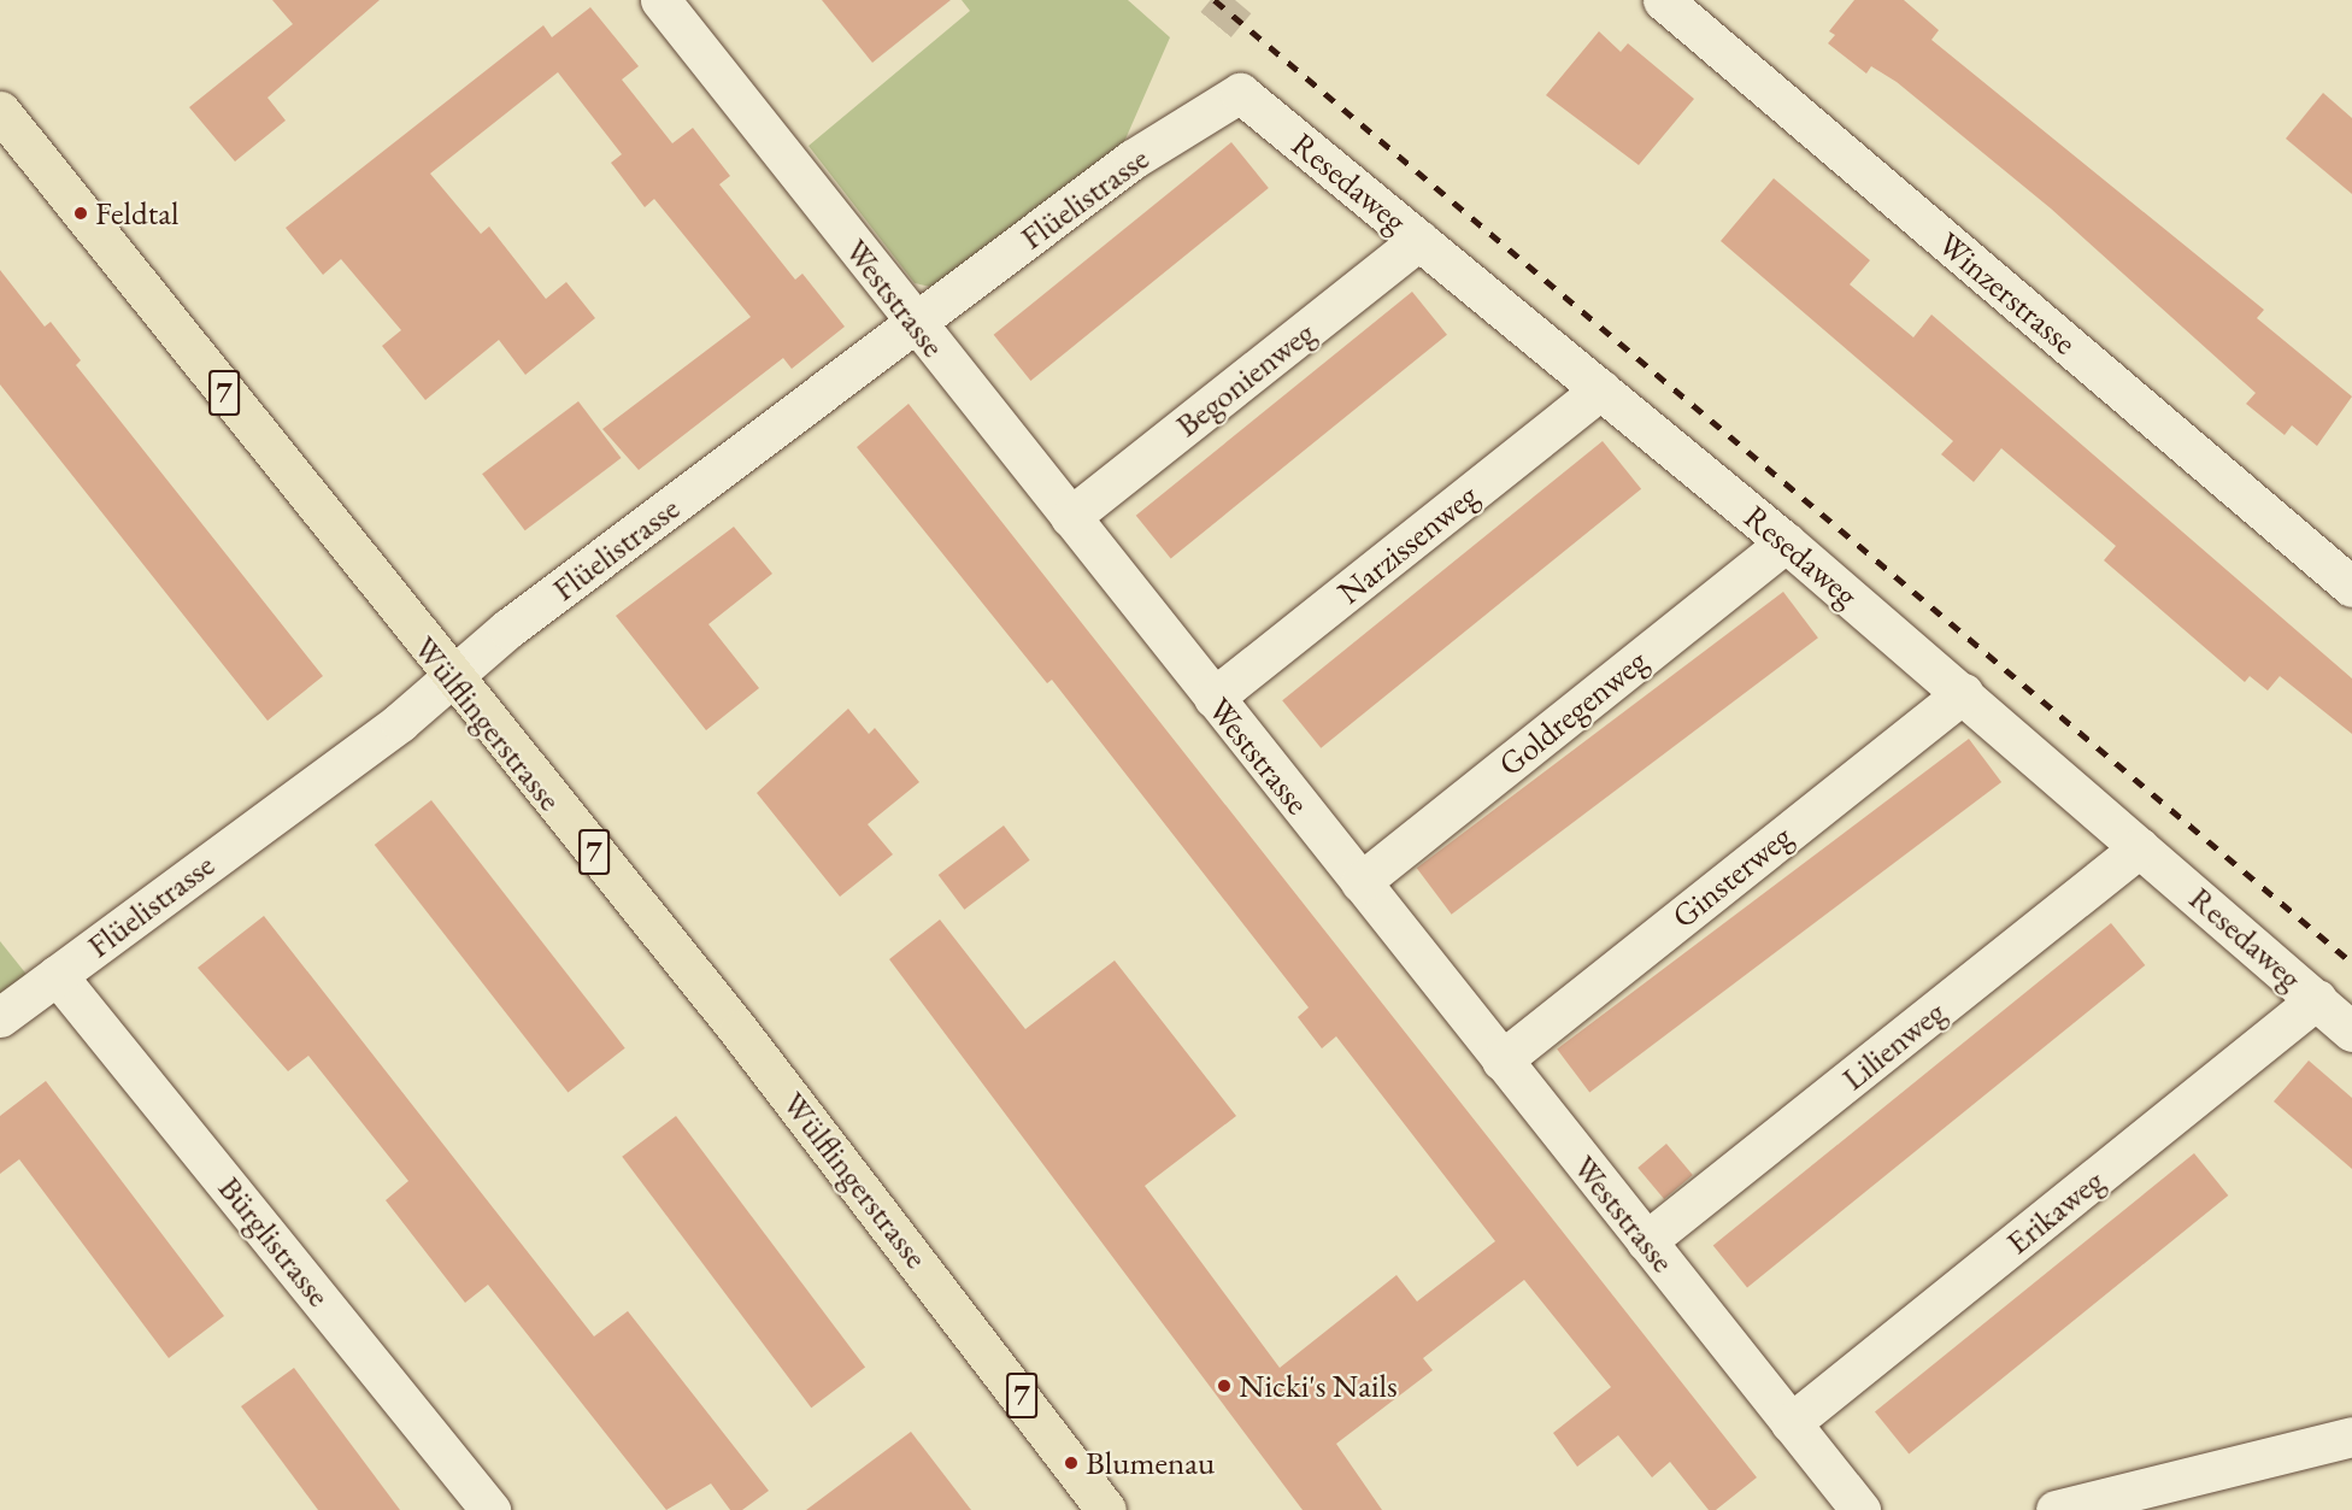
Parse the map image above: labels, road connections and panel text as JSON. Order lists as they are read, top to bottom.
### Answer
{
  "streets": {
    "main road": ["7", "Wülflingerstrasse"],
    "street": [
      "Resedaweg",
      "Flüelistrasse",
      "Winzerstrasse",
      "Weststrasse",
      "Begonienweg",
      "Narzissenweg",
      "Goldregenweg",
      "Ginsterweg",
      "Lilienweg",
      "Erikaweg",
      "Bürglistrasse"
    ]
  },
  "crossings": [
    ["Resedaweg", "Flüelistrasse"],
    ["Resedaweg", "Begonienweg"],
    ["Resedaweg", "Narzissenweg"],
    ["Resedaweg", "Goldregenweg"],
    ["Resedaweg", "Ginsterweg"],
    ["Resedaweg", "Lilienweg"],
    ["Resedaweg", "Erikaweg"],
    ["Flüelistrasse", "Weststrasse"],
    ["Flüelistrasse", "Wülflingerstrasse"],
    ["Flüelistrasse", "Bürglistrasse"],
    ["Weststrasse", "Begonienweg"],
    ["Weststrasse", "Narzissenweg"],
    ["Weststrasse", "Goldregenweg"],
    ["Weststrasse", "Ginsterweg"],
    ["Weststrasse", "Lilienweg"],
    ["Weststrasse", "Erikaweg"]
  ],
  "places": ["Feldtal", "Nicki's Nails", "Blumenau"]
}
